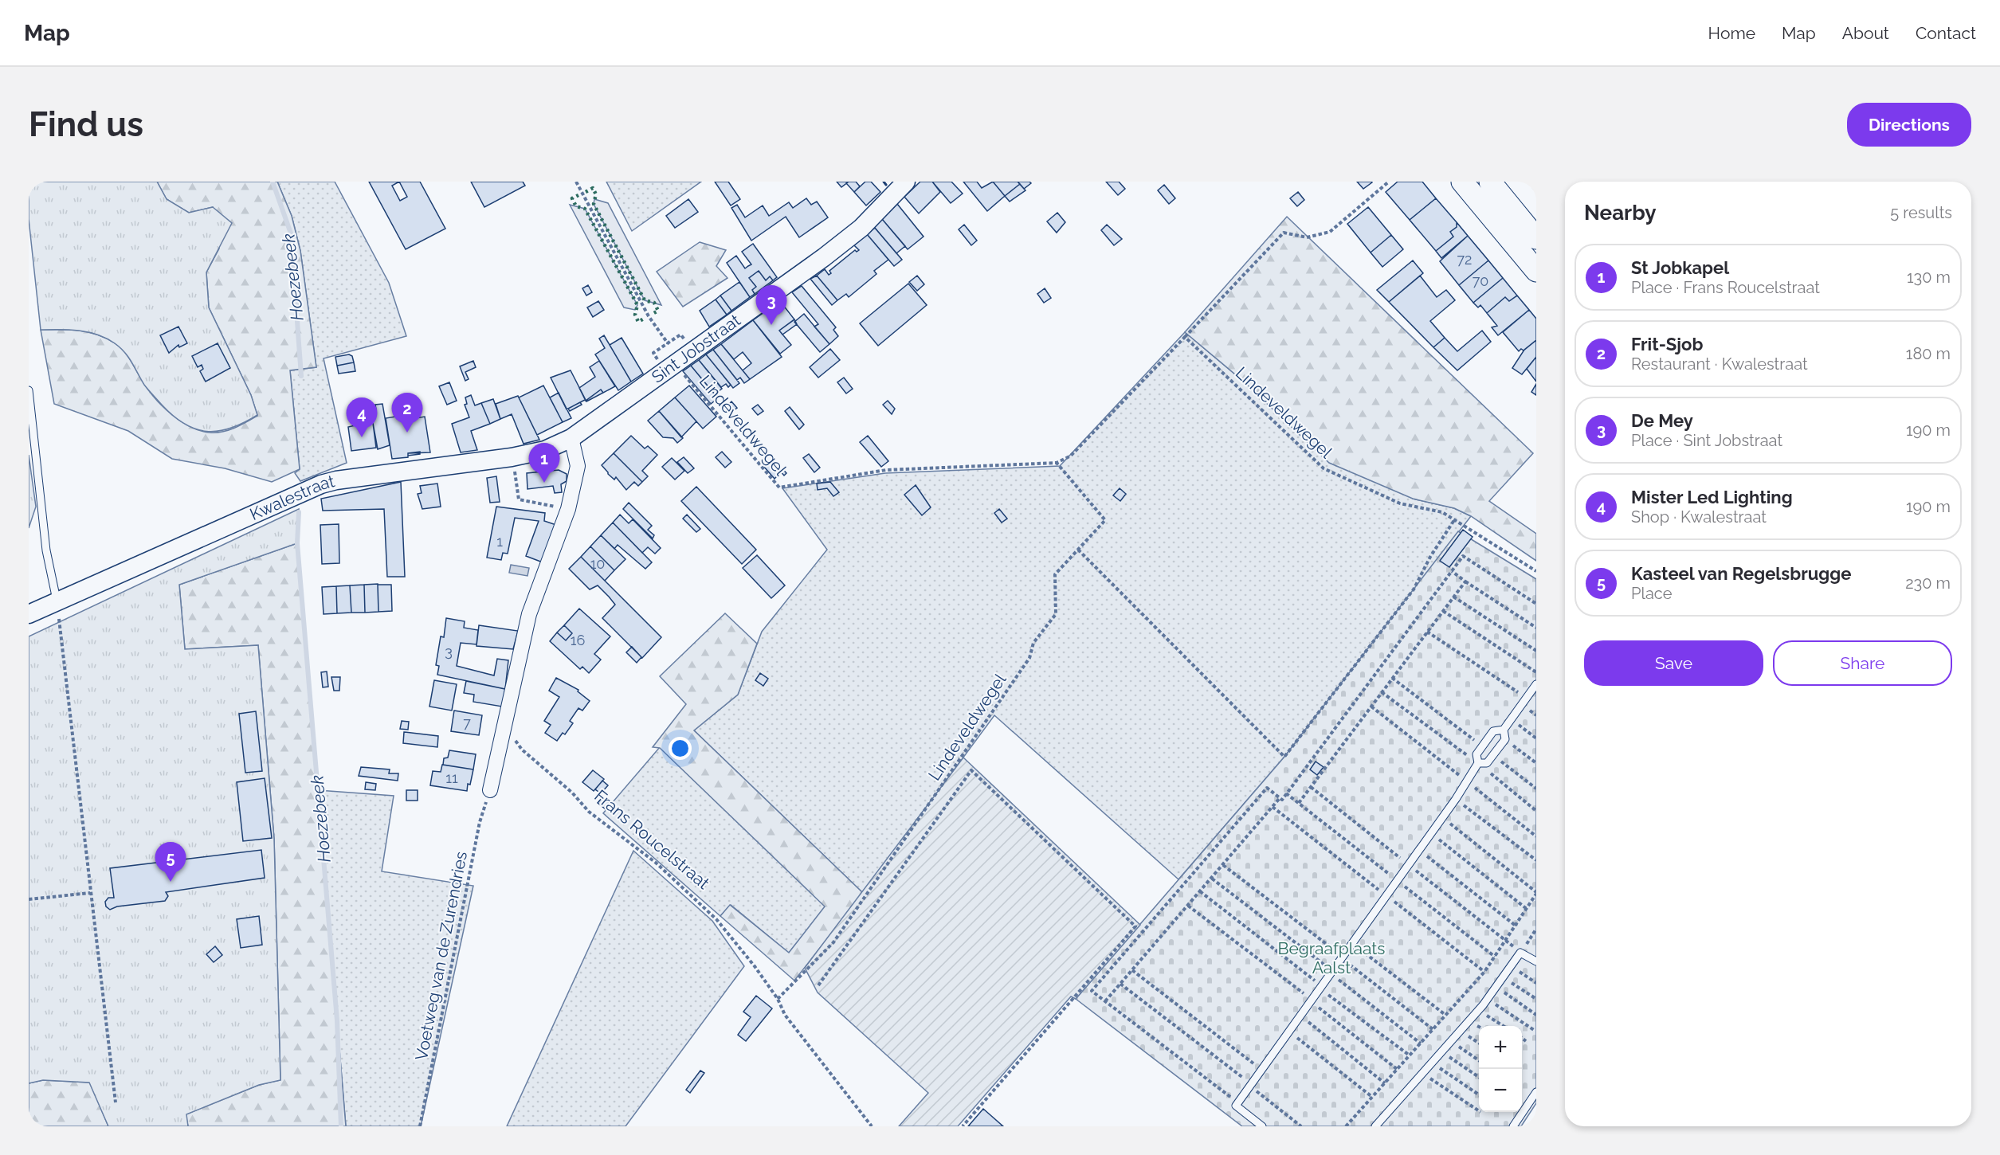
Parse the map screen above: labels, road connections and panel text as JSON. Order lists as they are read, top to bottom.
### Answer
{
  "streets": {
    "street": ["Sint Jobstraat", "Kwalestraat"],
    "path": ["Lindeveldwegel", "Frans Roucelstraat", "Voetweg van de Zurendries"]
  },
  "crossings": [
    ["Sint Jobstraat", "Lindeveldwegel"],
    ["Sint Jobstraat", "Kwalestraat"],
    ["Lindeveldwegel", "Frans Roucelstraat"]
  ],
  "water": ["Hoezebeek"],
  "parks": ["Begraafplaats Aalst"],
  "house_numbers": [
    "72",
    "70",
    "1",
    "10",
    "16",
    "3",
    "7",
    "11"
  ],
  "page": {
    "header": "Map",
    "nav": [
      "Home",
      "Map",
      "About",
      "Contact"
    ],
    "buttons": [
      "Directions",
      ["Save", "Share"]
    ],
    "title": "Find us",
    "heading": ["Nearby", "5 results"],
    "list": [
      {
        "mark": "1",
        "name": "St Jobkapel",
        "note": "Place · Frans Roucelstraat",
        "value": "130 m"
      },
      {
        "mark": "2",
        "name": "Frit-Sjob",
        "note": "Restaurant · Kwalestraat",
        "value": "180 m"
      },
      {
        "mark": "3",
        "name": "De Mey",
        "note": "Place · Sint Jobstraat",
        "value": "190 m"
      },
      {
        "mark": "4",
        "name": "Mister Led Lighting",
        "note": "Shop · Kwalestraat",
        "value": "190 m"
      },
      {
        "mark": "5",
        "name": "Kasteel van Regelsbrugge",
        "note": "Place",
        "value": "230 m"
      }
    ],
    "pins": [
      "3",
      "2",
      "4",
      "1",
      "5"
    ],
    "map_buttons": ["+", "−"]
  }
}
